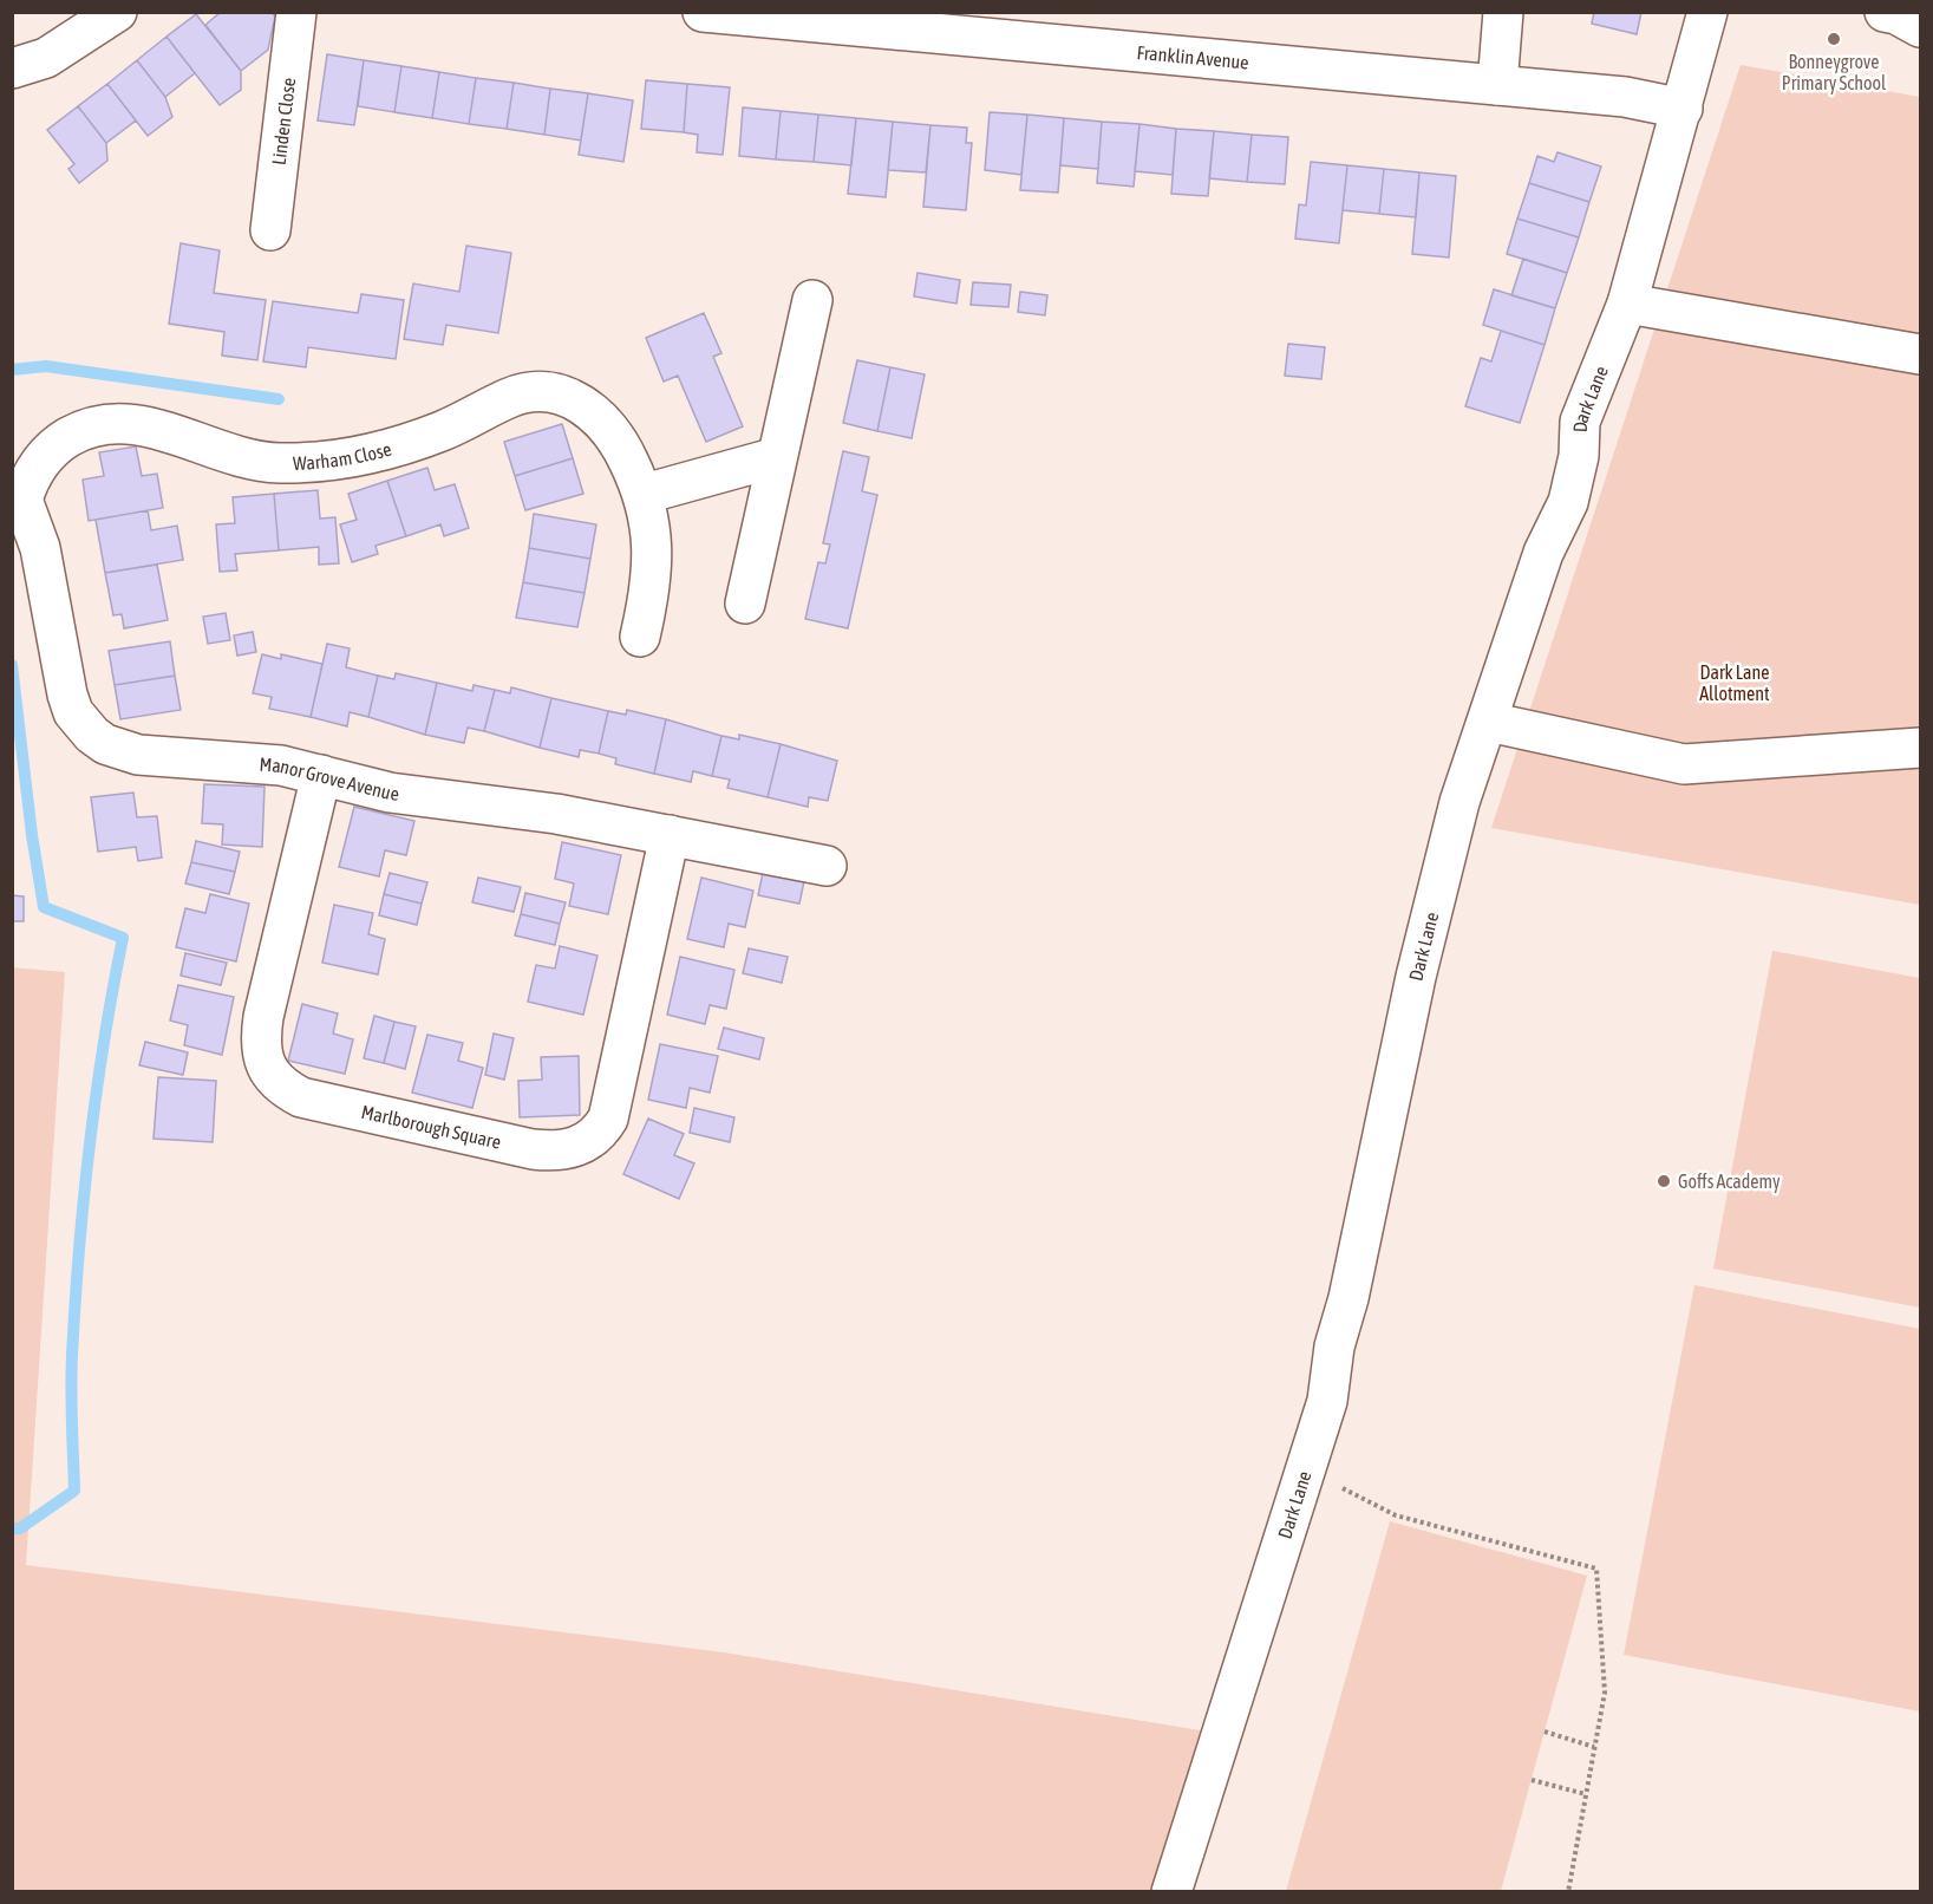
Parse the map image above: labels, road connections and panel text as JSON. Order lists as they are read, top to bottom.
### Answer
{
  "streets": {
    "street": [
      "Franklin Avenue",
      "Linden Close",
      "Dark Lane",
      "Warham Close",
      "Manor Grove Avenue",
      "Marlborough Square"
    ]
  },
  "crossings": [
    ["Franklin Avenue", "Dark Lane"],
    ["Warham Close", "Manor Grove Avenue"],
    ["Manor Grove Avenue", "Marlborough Square"]
  ],
  "parks": ["Dark Lane Allotment"],
  "places": ["Bonneygrove Primary School", "Goffs Academy"]
}
